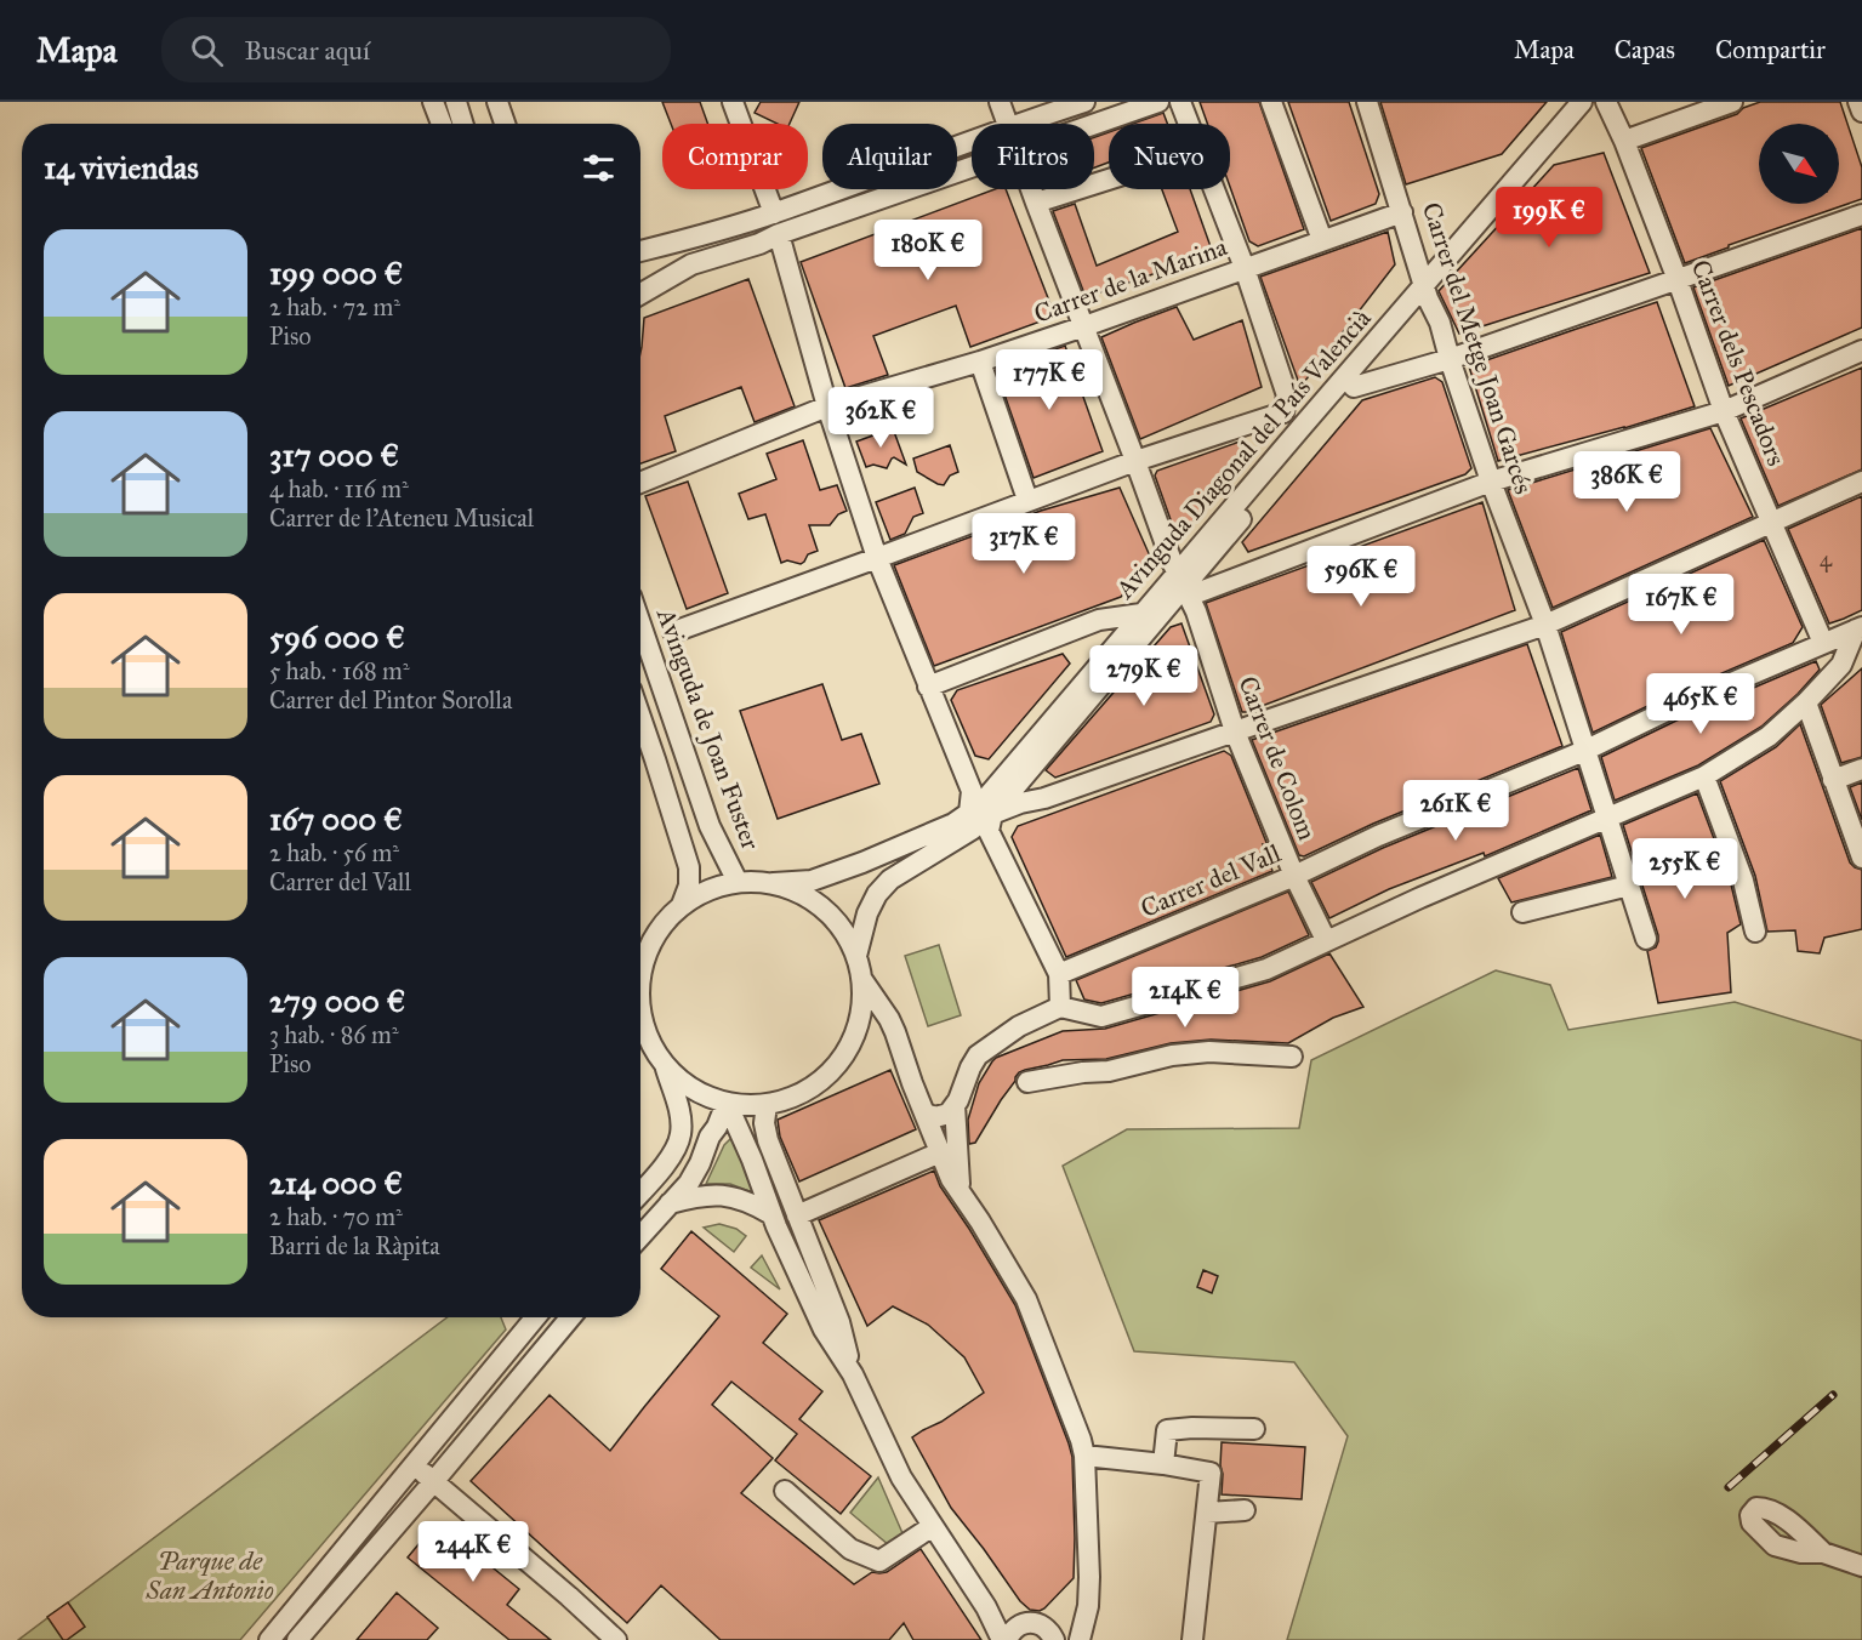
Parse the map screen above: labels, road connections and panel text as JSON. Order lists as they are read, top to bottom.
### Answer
{
  "streets": {
    "street": [
      "Carrer de la Marina",
      "Carrer del Metge Joan Garcés",
      "Carrer dels Pescadors",
      "Avinguda Diagonal del País Valencià",
      "Avinguda de Joan Fuster",
      "Carrer de Colom",
      "Carrer del Vall"
    ]
  },
  "crossings": [
    ["Carrer de la Marina", "Carrer del Metge Joan Garcés"],
    ["Carrer de la Marina", "Carrer de Colom"],
    ["Carrer del Metge Joan Garcés", "Avinguda Diagonal del País Valencià"],
    ["Carrer del Metge Joan Garcés", "Carrer del Vall"],
    ["Carrer dels Pescadors", "Carrer del Vall"],
    ["Avinguda Diagonal del País Valencià", "Carrer de Colom"],
    ["Carrer de Colom", "Carrer del Vall"]
  ],
  "parks": ["Parque de San Antonio"],
  "house_numbers": ["4"],
  "north": "bottom right",
  "page": {
    "header": "Mapa",
    "search": "Buscar aquí",
    "nav": ["Mapa", "Capas", "Compartir"],
    "chip": [
      "Comprar",
      "Alquilar",
      "Filtros",
      "Nuevo"
    ],
    "heading": "14 viviendas",
    "price": [
      "199K €",
      "180K €",
      "177K €",
      "362K €",
      "386K €",
      "317K €",
      "596K €",
      "167K €",
      "279K €",
      "465K €",
      "261K €",
      "255K €",
      "214K €",
      "244K €"
    ],
    "list": [
      {
        "name": "199 000 €",
        "note": "2 hab. · 72 m² · Piso"
      },
      {
        "name": "317 000 €",
        "note": "4 hab. · 116 m² · Carrer de l'Ateneu Musical"
      },
      {
        "name": "596 000 €",
        "note": "5 hab. · 168 m² · Carrer del Pintor Sorolla"
      },
      {
        "name": "167 000 €",
        "note": "2 hab. · 56 m² · Carrer del Vall"
      },
      {
        "name": "279 000 €",
        "note": "3 hab. · 86 m² · Piso"
      },
      {
        "name": "214 000 €",
        "note": "2 hab. · 70 m² · Barri de la Ràpita"
      }
    ]
  }
}
